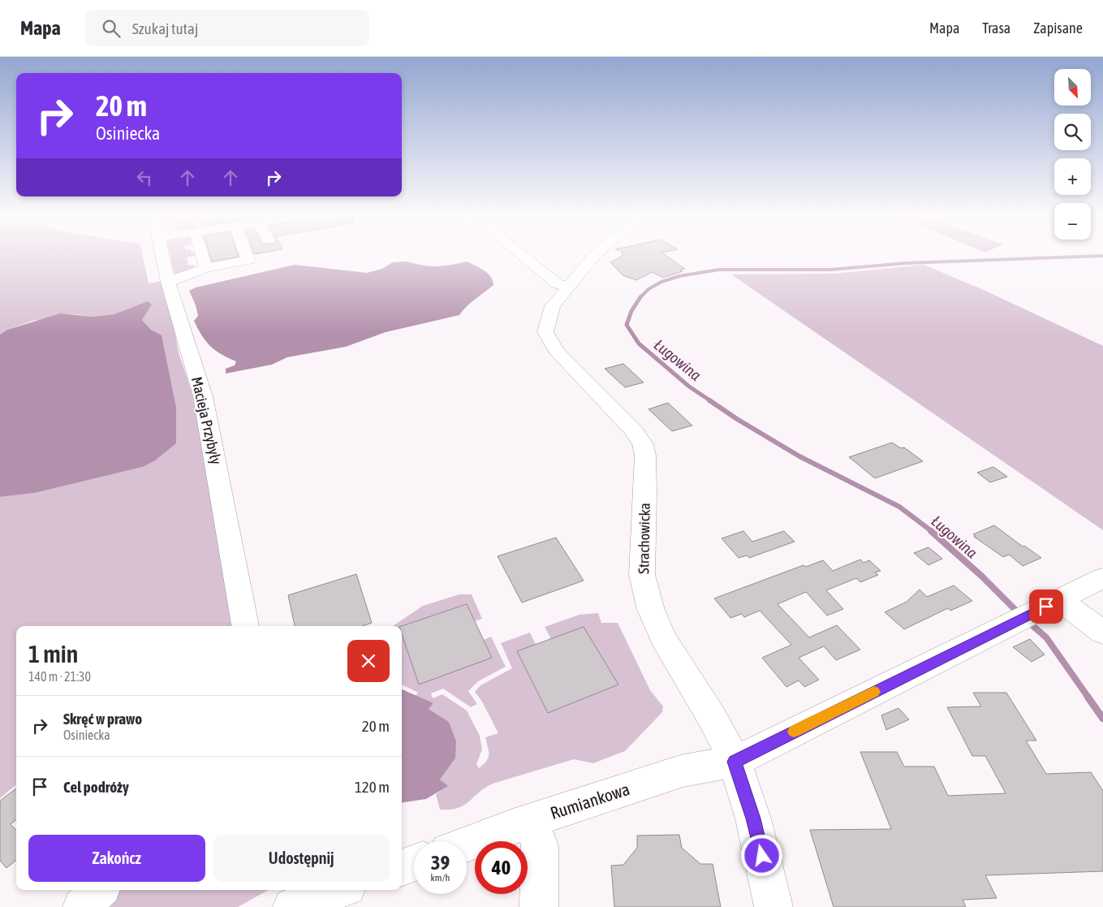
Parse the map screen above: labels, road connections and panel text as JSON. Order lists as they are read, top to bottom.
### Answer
{
  "streets": {
    "street": ["Macieja Przybyły", "Strachowicka", "Rumiankowa"]
  },
  "crossings": [
    ["Strachowicka", "Rumiankowa"]
  ],
  "water": ["Ługowina"],
  "north": "bottom right",
  "page": {
    "header": "Mapa",
    "search": "Szukaj tutaj",
    "nav": ["Mapa", "Trasa", "Zapisane"],
    "map_buttons": ["+", "−"],
    "turn": ["20 m", "Osiniecka"],
    "heading": ["1 min", "140 m · 21:30"],
    "list": [
      {
        "name": "Skręć w prawo",
        "note": "Osiniecka",
        "value": "20 m"
      },
      {
        "name": "Cel podróży",
        "value": "120 m"
      }
    ],
    "buttons": ["Zakończ", "Udostępnij"],
    "speed": "39 km/h",
    "limit": "40"
  }
}
